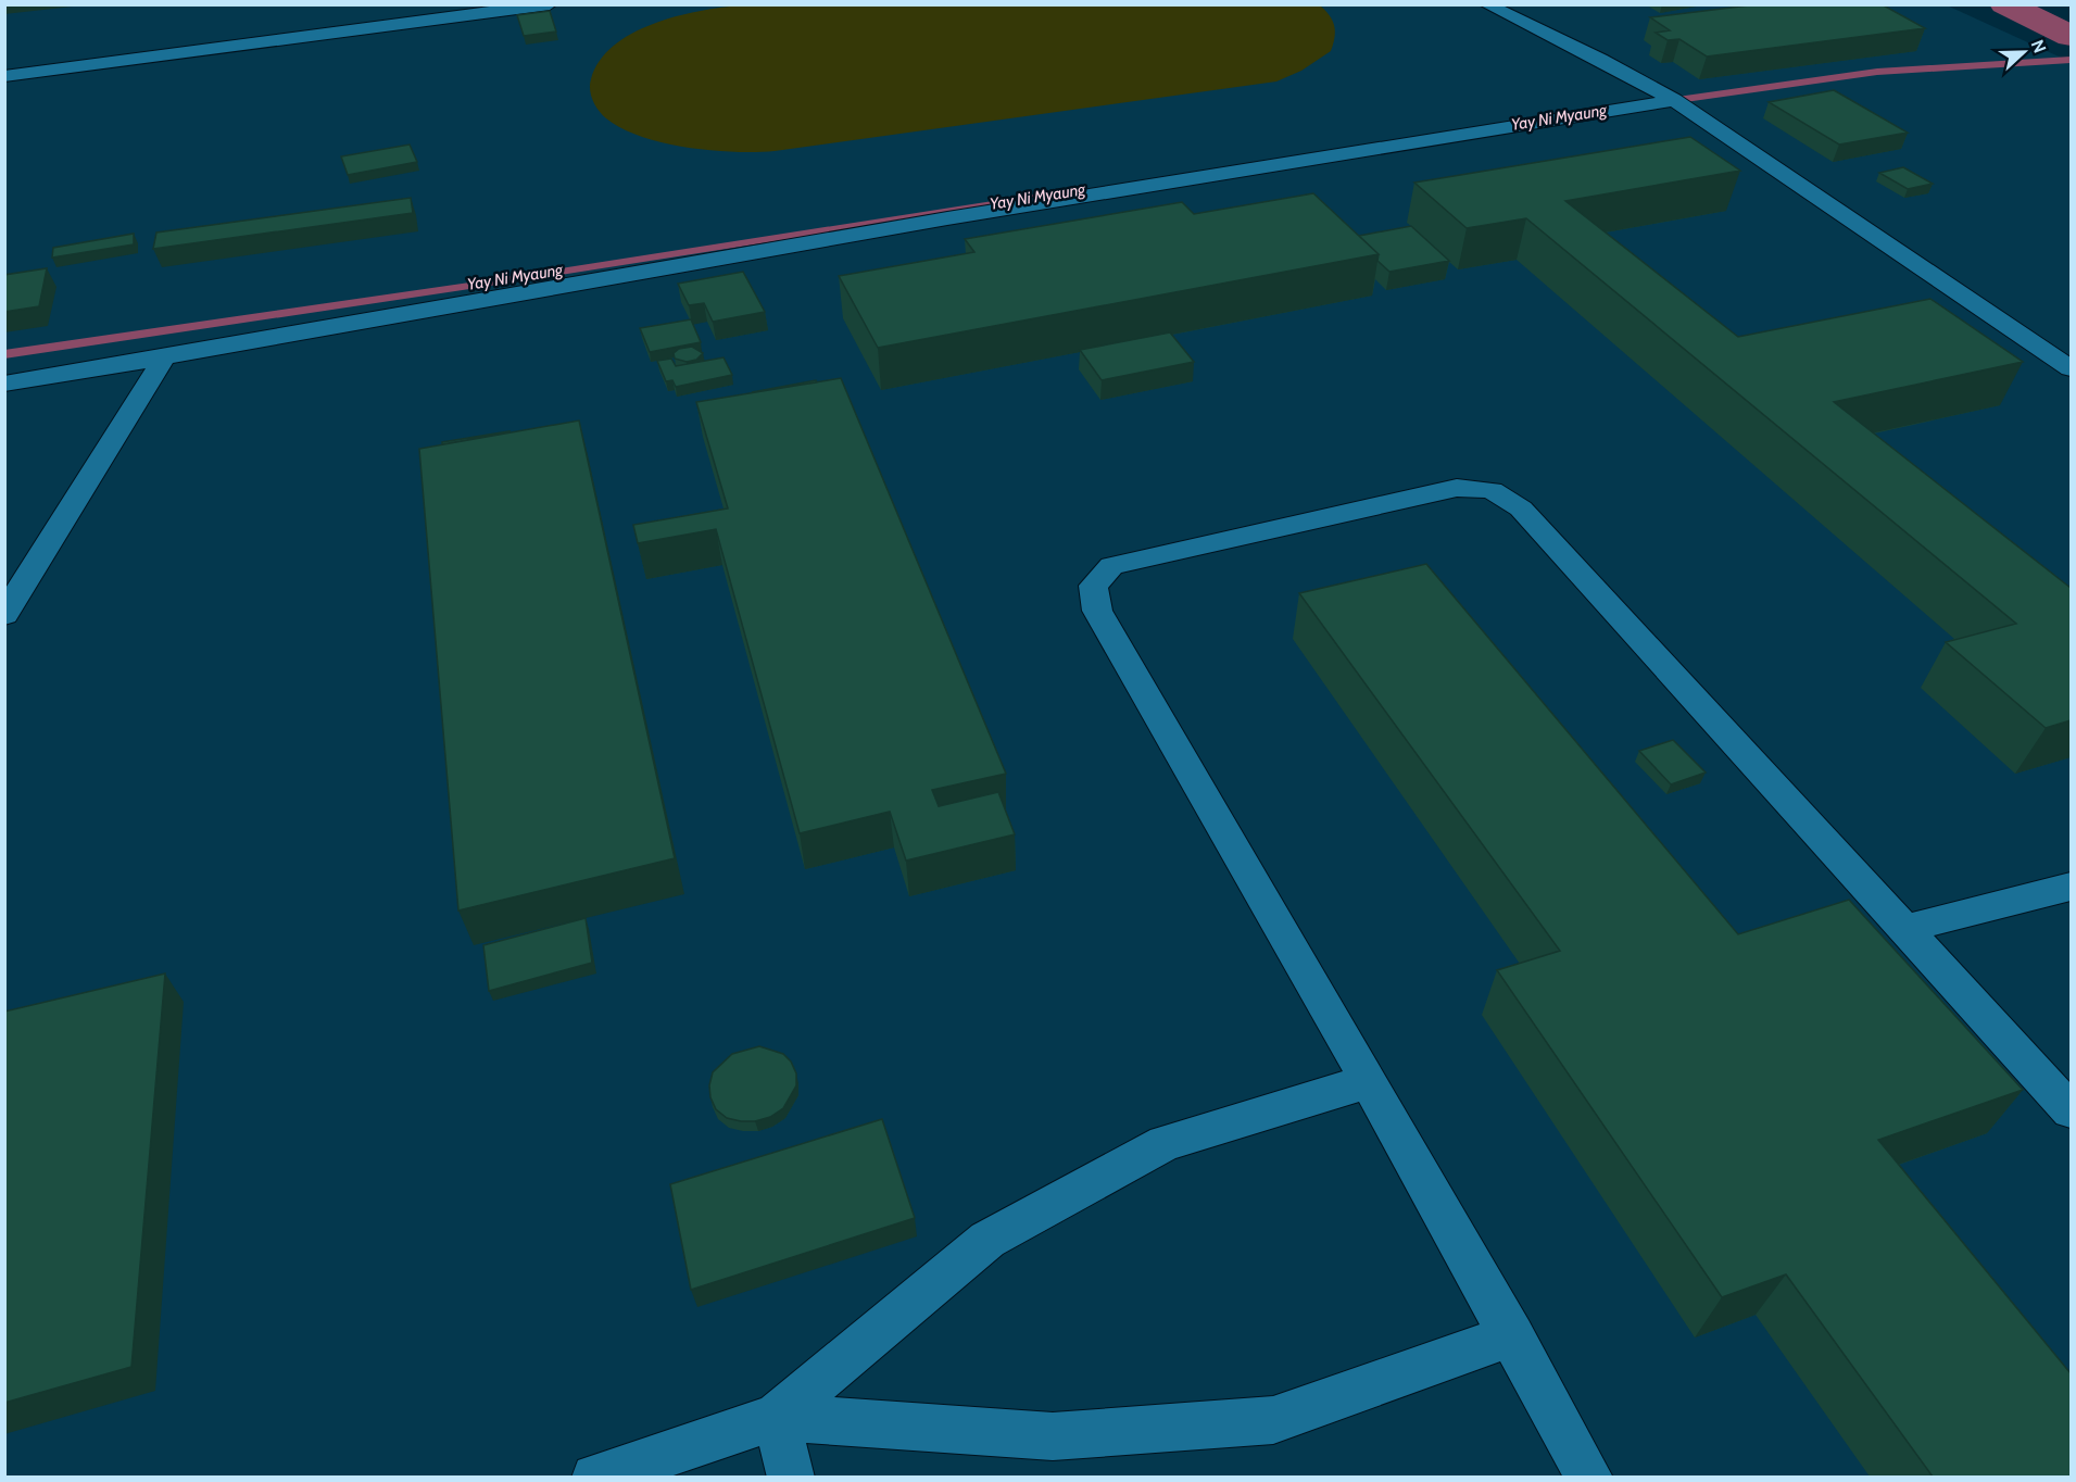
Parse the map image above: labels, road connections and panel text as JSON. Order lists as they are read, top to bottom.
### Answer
{
  "water": ["Yay Ni Myaung"],
  "north": "right"
}
